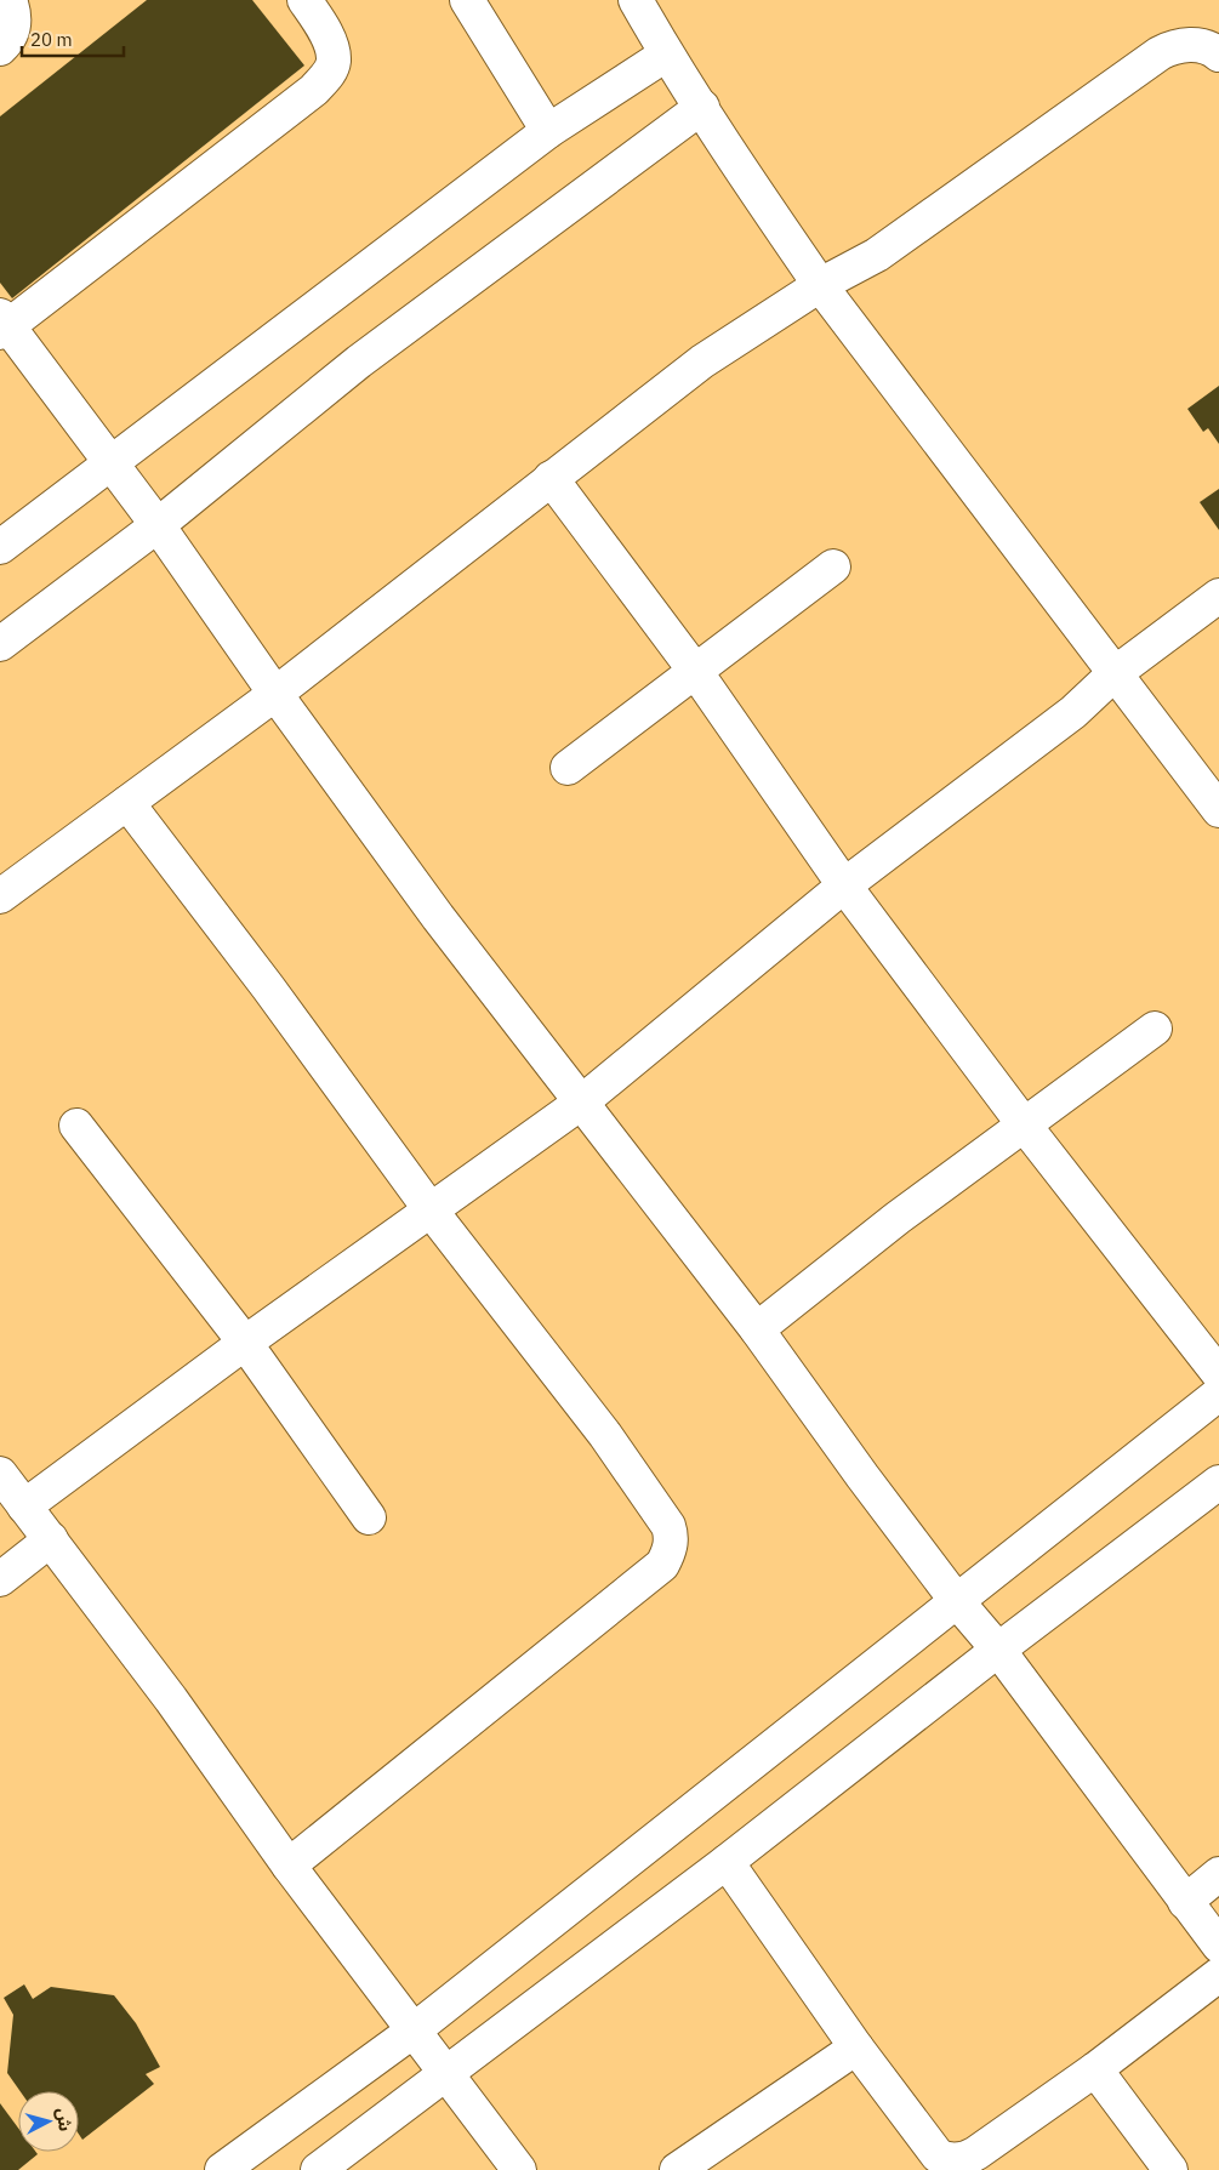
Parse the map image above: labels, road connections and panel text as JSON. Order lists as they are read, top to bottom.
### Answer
{
  "scale_bar": "20 m",
  "north": "right"
}
